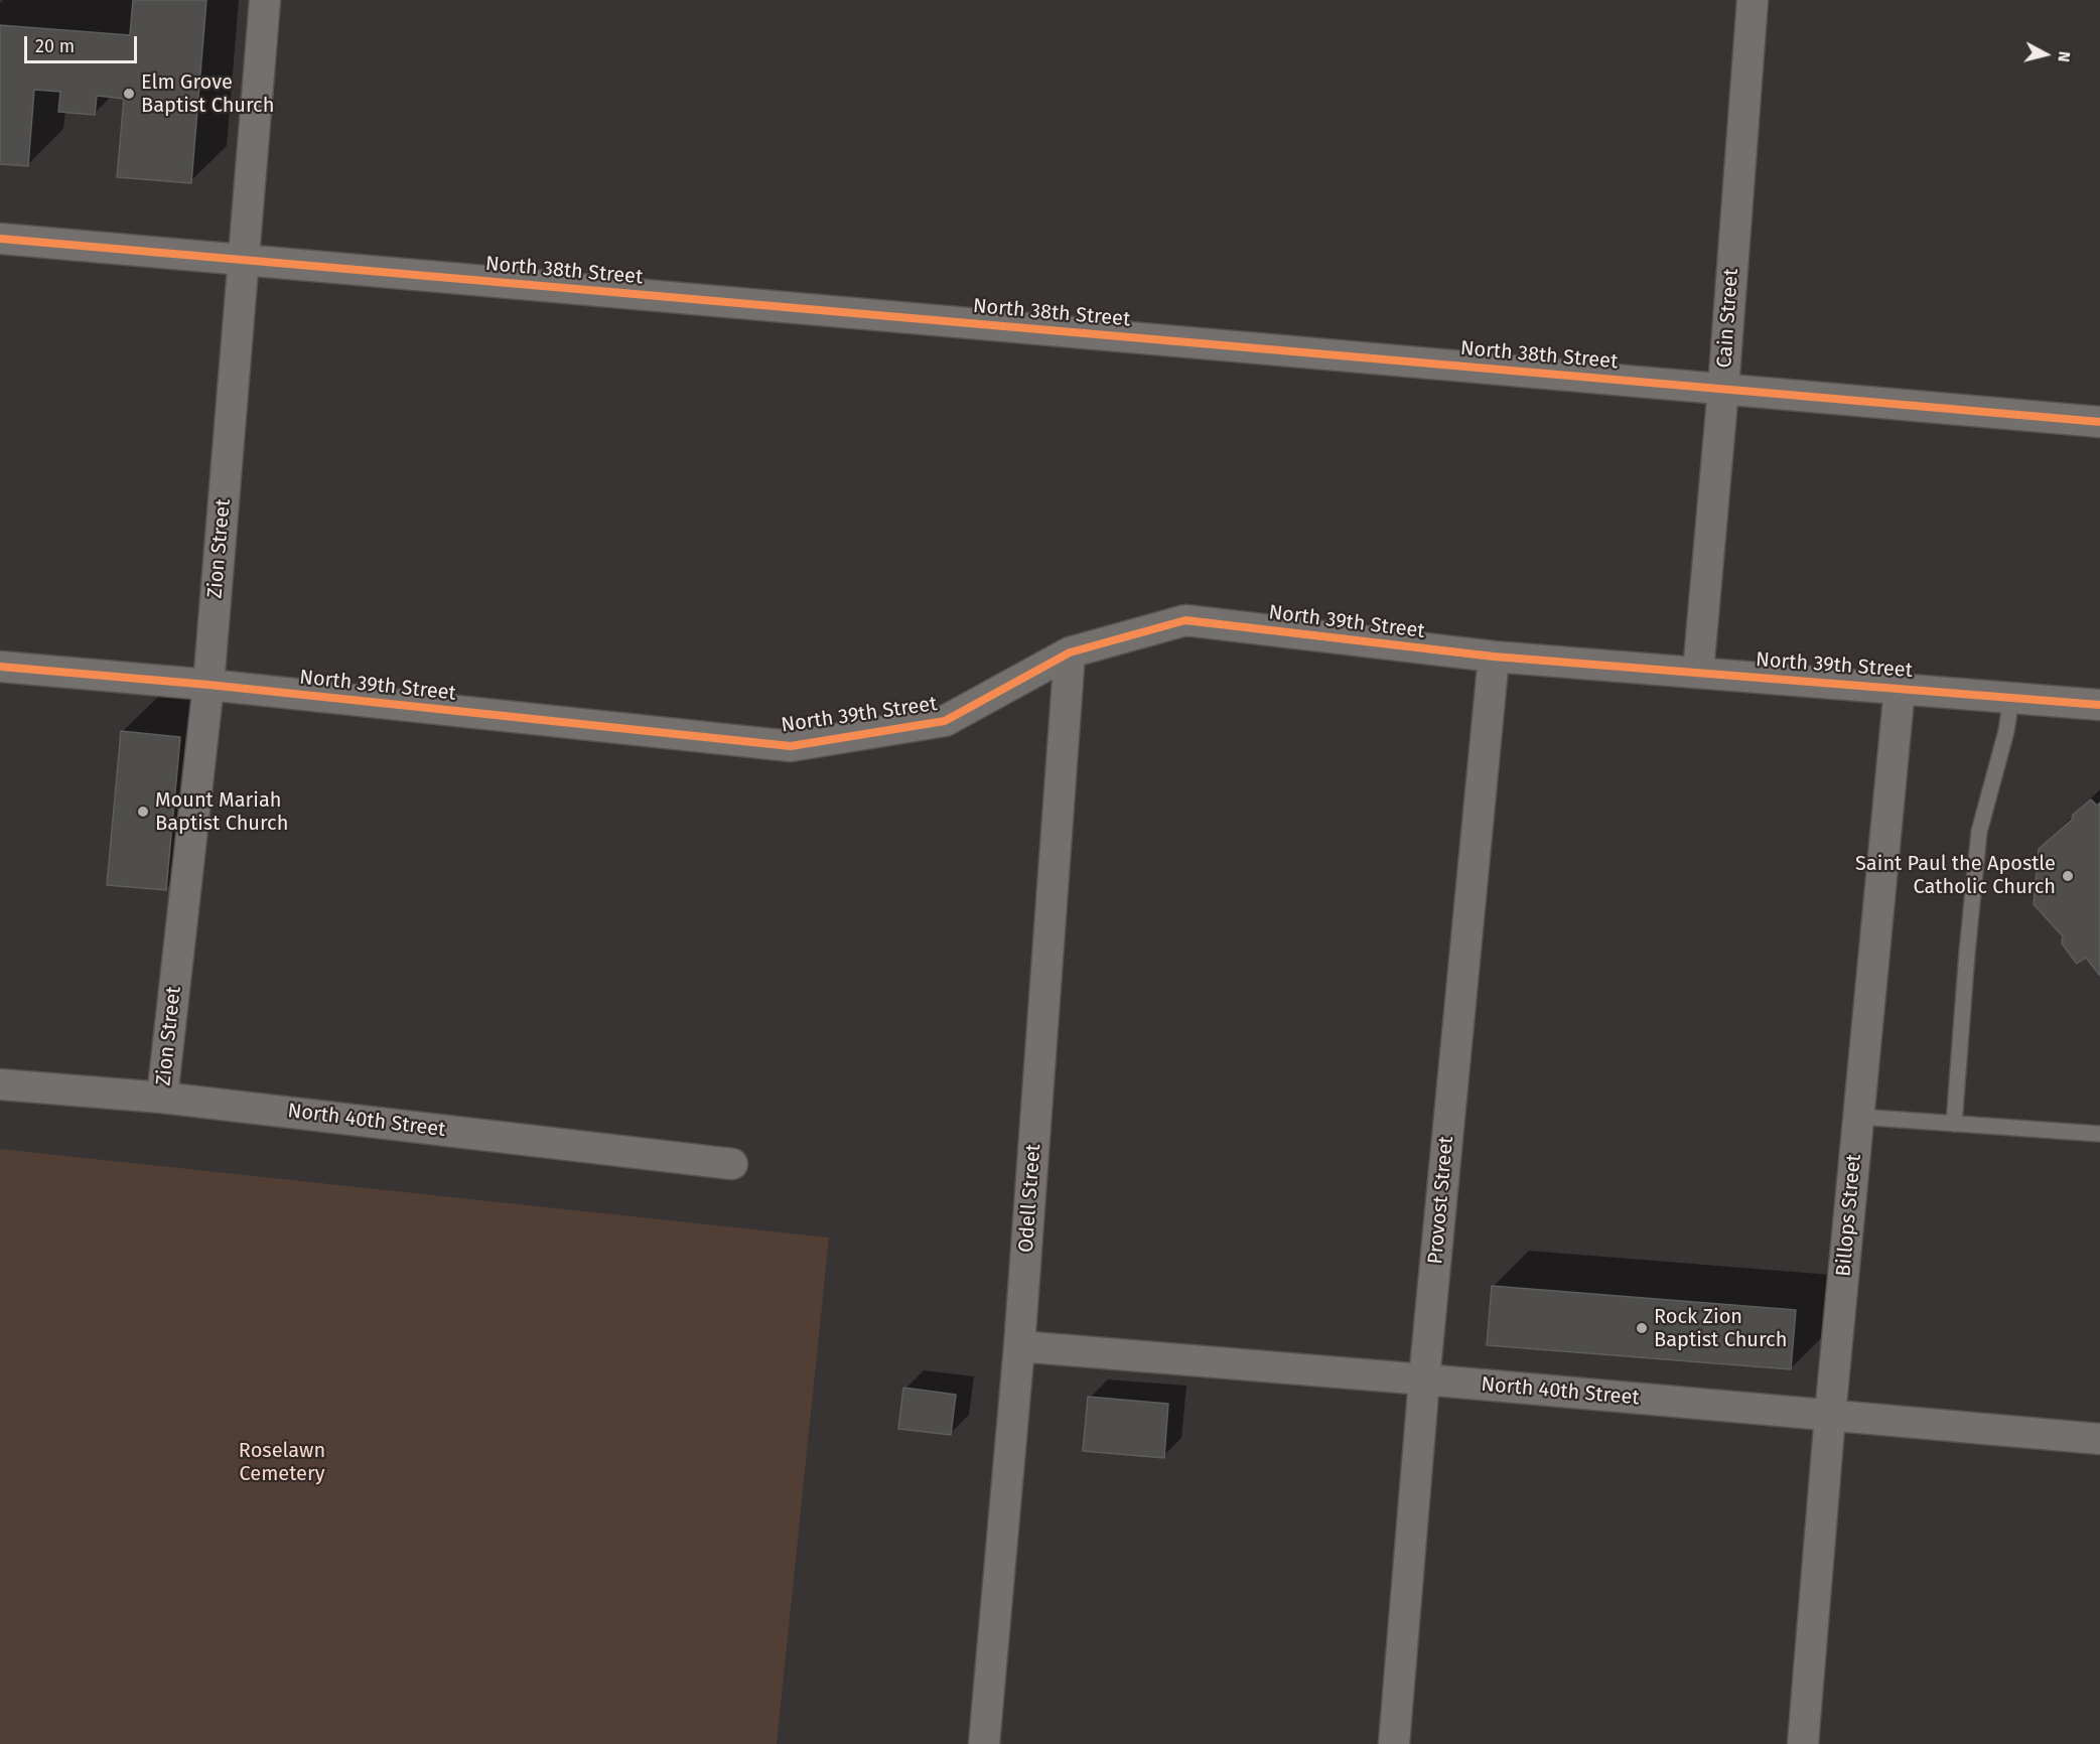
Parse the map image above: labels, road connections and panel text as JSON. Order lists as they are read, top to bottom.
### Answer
{
  "streets": {
    "street": [
      "North 38th Street",
      "Cain Street",
      "Zion Street",
      "North 39th Street",
      "North 40th Street",
      "Odell Street",
      "Provost Street",
      "Billops Street"
    ]
  },
  "crossings": [
    ["North 38th Street", "Cain Street"],
    ["North 38th Street", "Zion Street"],
    ["Cain Street", "North 39th Street"],
    ["Zion Street", "North 39th Street"],
    ["Zion Street", "North 40th Street"],
    ["North 39th Street", "Odell Street"],
    ["North 39th Street", "Provost Street"],
    ["North 39th Street", "Billops Street"],
    ["North 40th Street", "Odell Street"],
    ["North 40th Street", "Provost Street"],
    ["North 40th Street", "Billops Street"]
  ],
  "parks": ["Roselawn Cemetery"],
  "places": [
    "Elm Grove Baptist Church",
    "Mount Mariah Baptist Church",
    "Saint Paul the Apostle Catholic Church",
    "Rock Zion Baptist Church"
  ],
  "scale_bar": "20 m",
  "north": "right"
}
